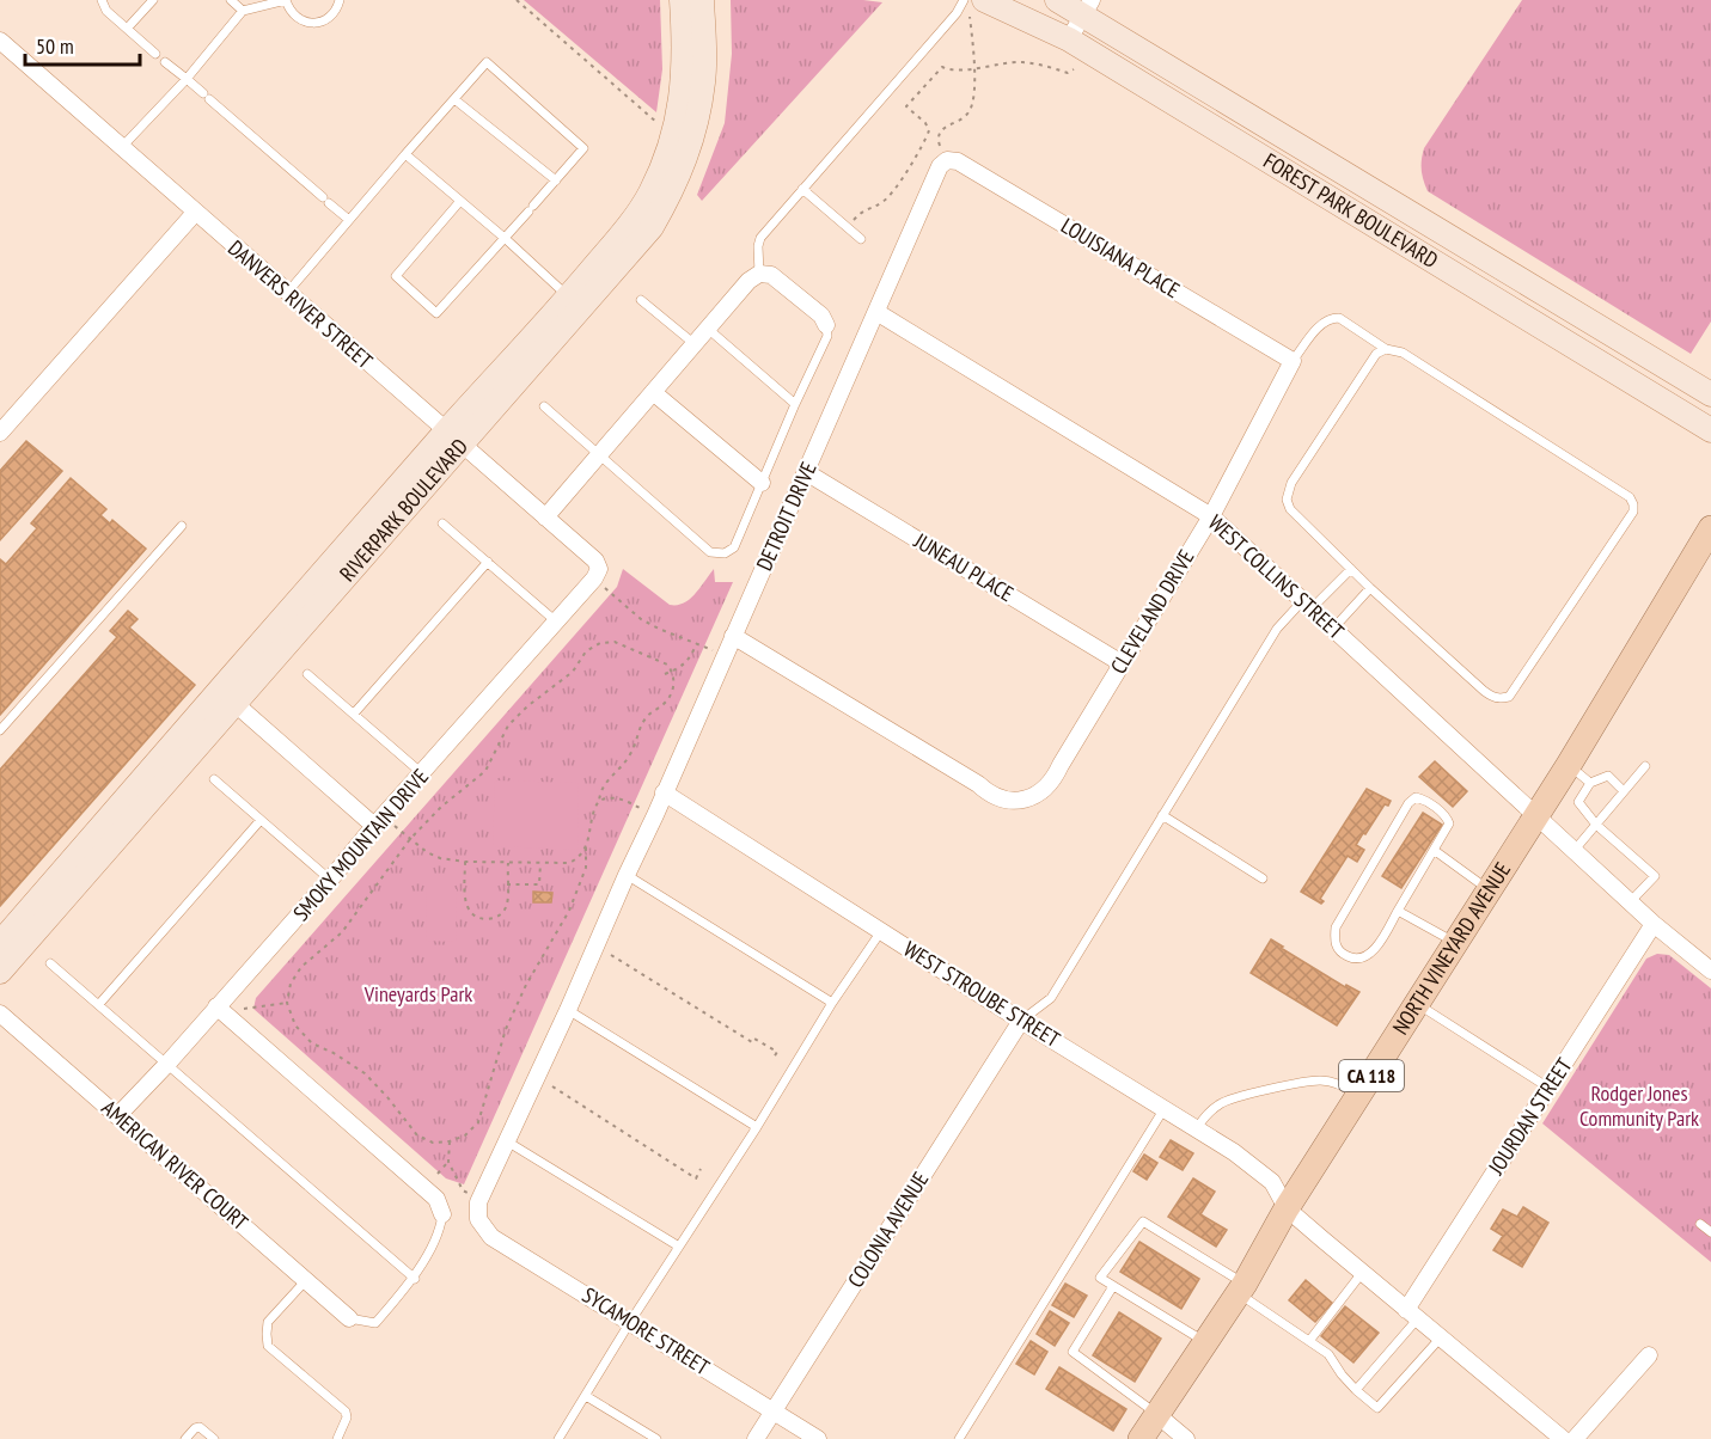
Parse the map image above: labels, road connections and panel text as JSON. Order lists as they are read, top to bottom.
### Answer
{
  "streets": {
    "main road": ["NORTH VINEYARD AVENUE", "CA 118"],
    "street": [
      "FOREST PARK BOULEVARD",
      "LOUISIANA PLACE",
      "DANVERS RIVER STREET",
      "RIVERPARK BOULEVARD",
      "DETROIT DRIVE",
      "JUNEAU PLACE",
      "WEST COLLINS STREET",
      "CLEVELAND DRIVE",
      "SMOKY MOUNTAIN DRIVE",
      "WEST STROUBE STREET",
      "JOURDAN STREET",
      "AMERICAN RIVER COURT",
      "COLONIA AVENUE",
      "SYCAMORE STREET"
    ]
  },
  "crossings": [
    ["LOUISIANA PLACE", "DETROIT DRIVE"],
    ["LOUISIANA PLACE", "CLEVELAND DRIVE"],
    ["DANVERS RIVER STREET", "RIVERPARK BOULEVARD"],
    ["DANVERS RIVER STREET", "SMOKY MOUNTAIN DRIVE"],
    ["DETROIT DRIVE", "JUNEAU PLACE"],
    ["DETROIT DRIVE", "WEST COLLINS STREET"],
    ["DETROIT DRIVE", "CLEVELAND DRIVE"],
    ["DETROIT DRIVE", "WEST STROUBE STREET"],
    ["DETROIT DRIVE", "SYCAMORE STREET"],
    ["JUNEAU PLACE", "CLEVELAND DRIVE"],
    ["WEST COLLINS STREET", "CLEVELAND DRIVE"],
    ["WEST COLLINS STREET", "NORTH VINEYARD AVENUE"],
    ["WEST COLLINS STREET", "JOURDAN STREET"],
    ["SMOKY MOUNTAIN DRIVE", "AMERICAN RIVER COURT"],
    ["NORTH VINEYARD AVENUE", "WEST STROUBE STREET"],
    ["WEST STROUBE STREET", "JOURDAN STREET"],
    ["WEST STROUBE STREET", "COLONIA AVENUE"],
    ["COLONIA AVENUE", "SYCAMORE STREET"]
  ],
  "parks": ["Vineyards Park", "Rodger Jones Community Park"],
  "scale_bar": "50 m"
}
